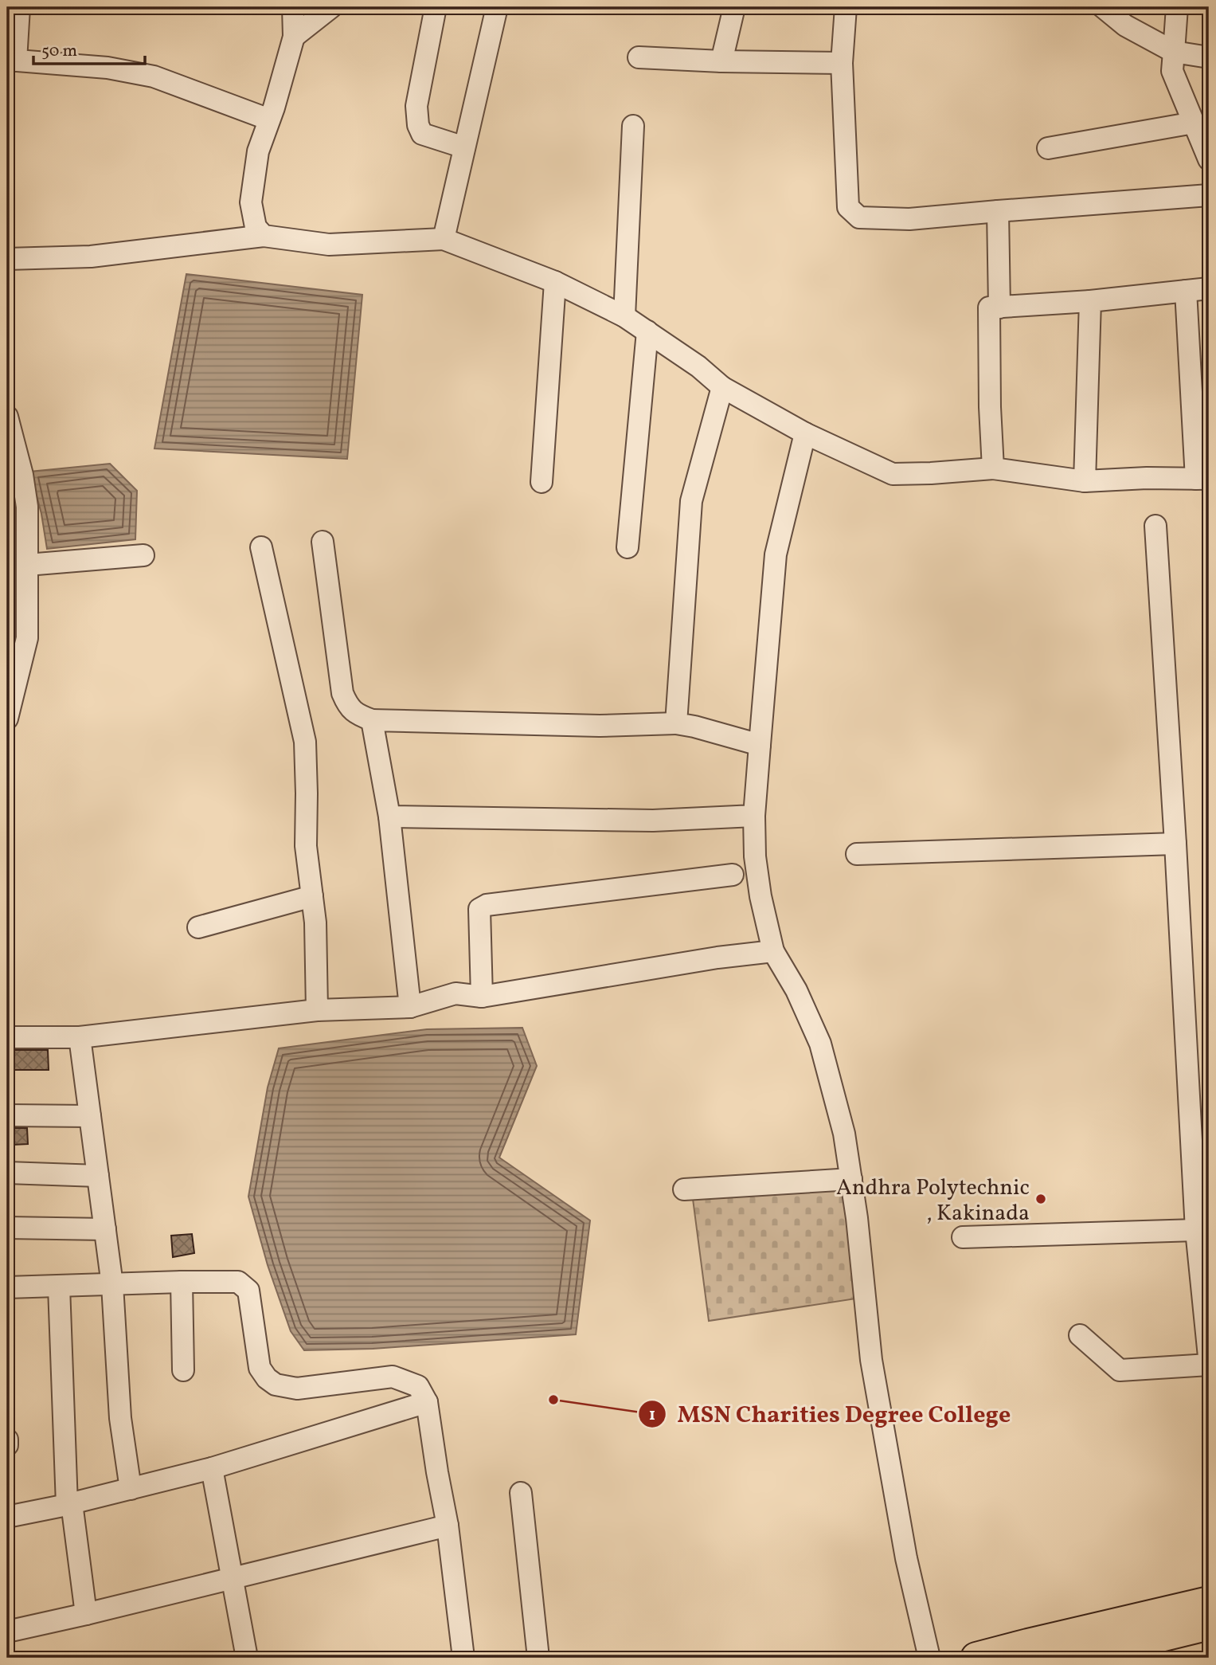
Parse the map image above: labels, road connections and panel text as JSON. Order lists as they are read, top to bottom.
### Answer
{
  "places": ["Andhra Polytechnic , Kakinada", "MSN Charities Degree College"],
  "scale_bar": "50 m"
}
